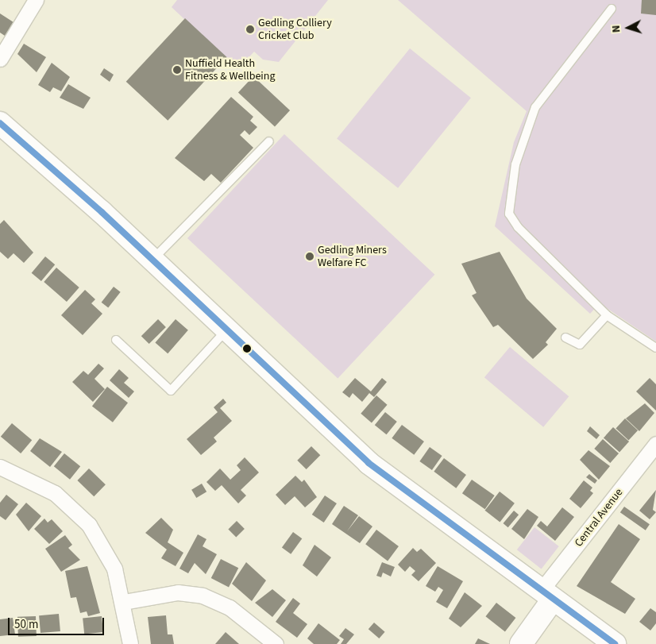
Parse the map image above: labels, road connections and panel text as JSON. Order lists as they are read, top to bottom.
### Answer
{
  "streets": {
    "street": ["Central Avenue"]
  },
  "places": ["Gedling Colliery Cricket Club", "Nuffield Health Fitness & Wellbeing", "Gedling Miners Welfare FC"],
  "scale_bar": "50 m",
  "north": "left"
}
